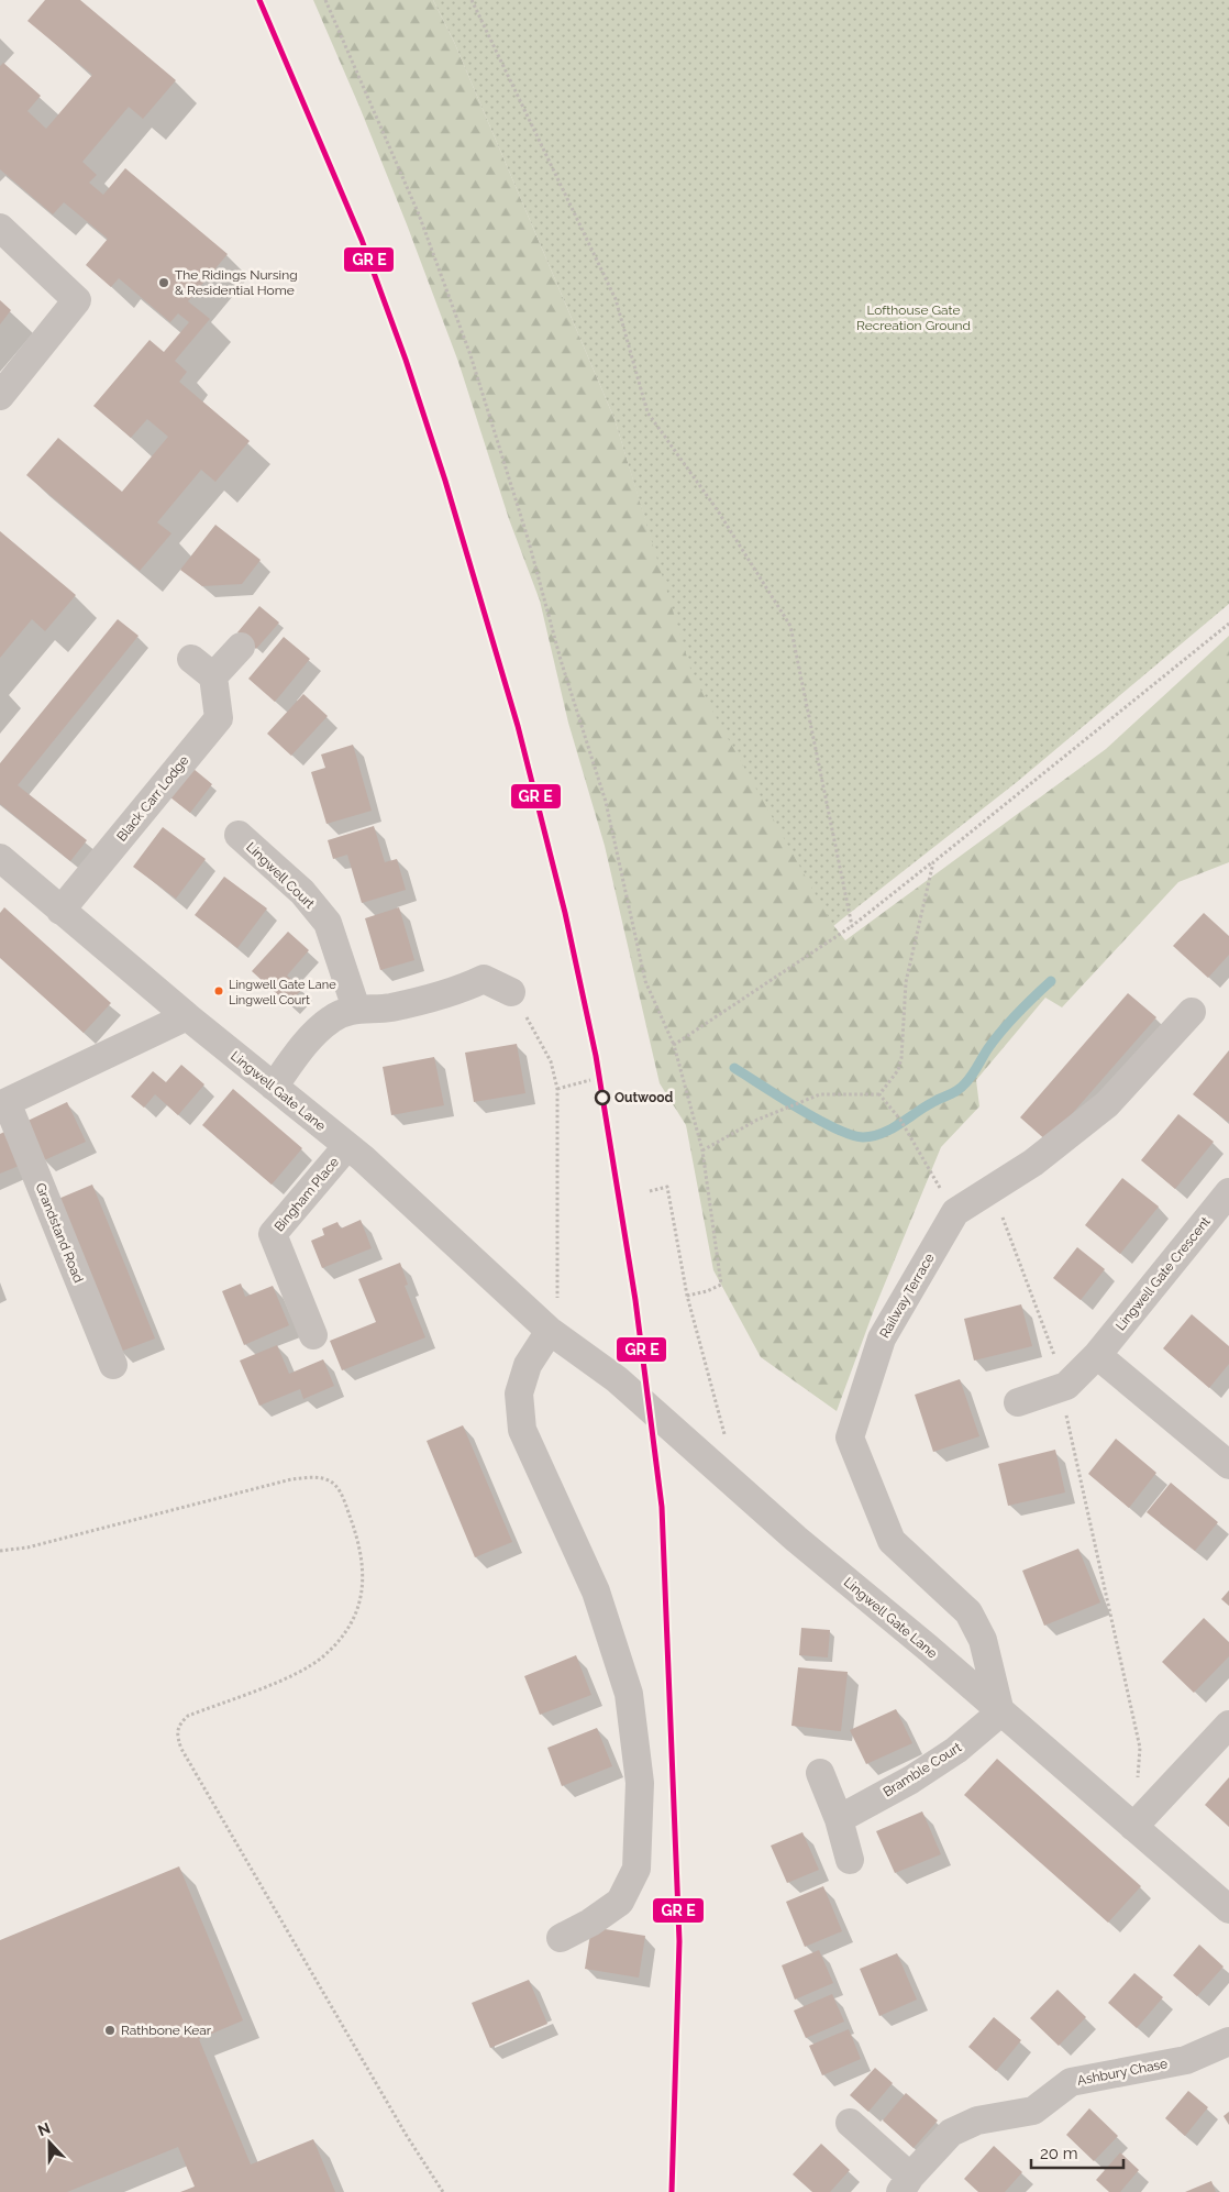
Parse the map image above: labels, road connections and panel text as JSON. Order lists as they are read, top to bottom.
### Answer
{
  "streets": {
    "street": [
      "Black Carr Lodge",
      "Lingwell Court",
      "Lingwell Gate Lane",
      "Bingham Place",
      "Grandstand Road",
      "Lingwell Gate Crescent",
      "Railway Terrace",
      "Bramble Court",
      "Ashbury Chase"
    ]
  },
  "crossings": [
    ["Black Carr Lodge", "Lingwell Gate Lane"],
    ["Lingwell Gate Lane", "Bingham Place"],
    ["Lingwell Gate Lane", "Grandstand Road"],
    ["Lingwell Gate Lane", "Railway Terrace"],
    ["Lingwell Gate Lane", "Bramble Court"],
    ["Railway Terrace", "Bramble Court"]
  ],
  "parks": ["Lofthouse Gate Recreation Ground"],
  "places": [
    "The Ridings Nursing & Residential Home",
    "Lingwell Gate Lane Lingwell Court",
    "Outwood",
    "Rathbone Kear"
  ],
  "scale_bar": "20 m",
  "north": "top"
}
